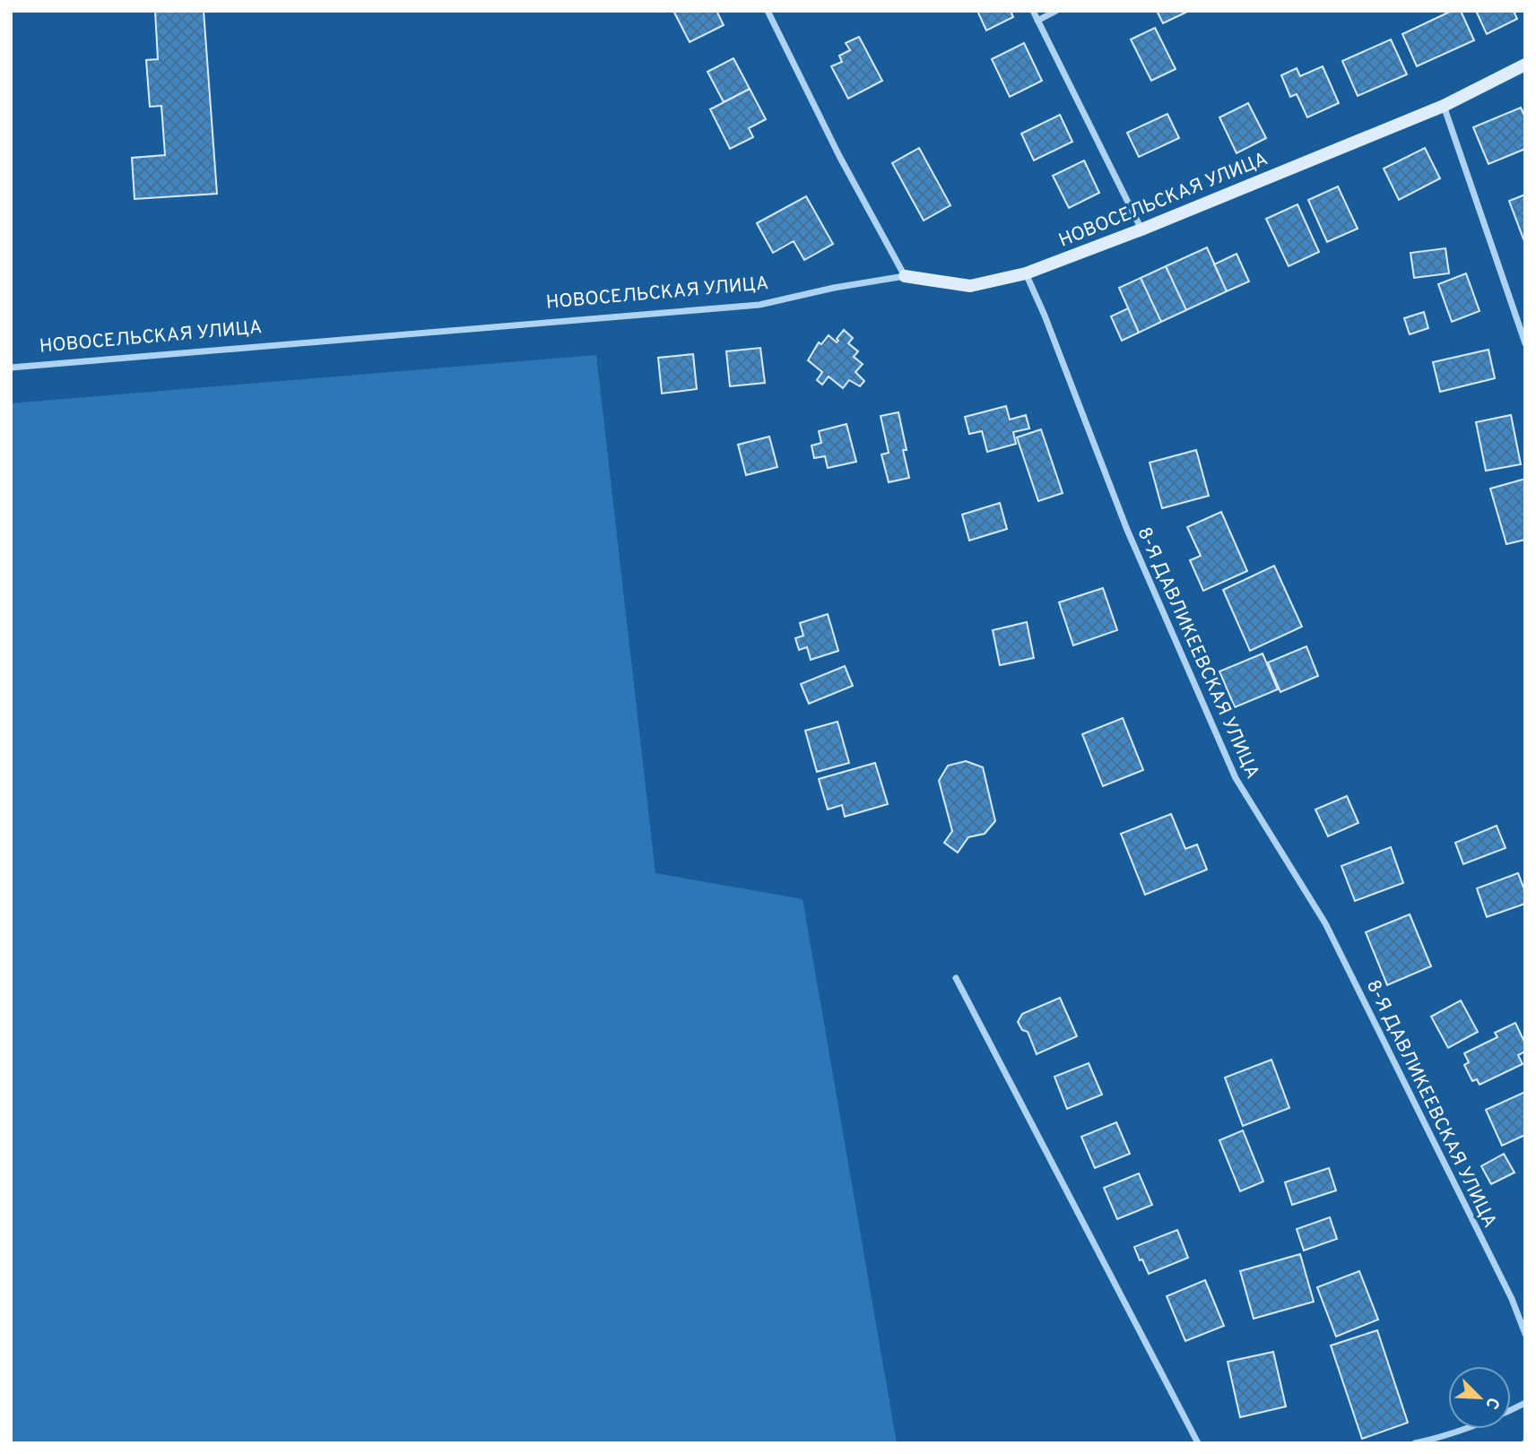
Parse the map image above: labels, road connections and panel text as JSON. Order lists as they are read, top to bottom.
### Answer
{
  "streets": {
    "street": ["НОВОСЕЛЬСКАЯ УЛИЦА", "8-Я ДАВЛИКЕЕВСКАЯ УЛИЦА"]
  },
  "crossings": [
    ["НОВОСЕЛЬСКАЯ УЛИЦА", "8-Я ДАВЛИКЕЕВСКАЯ УЛИЦА"]
  ],
  "north": "bottom right"
}
